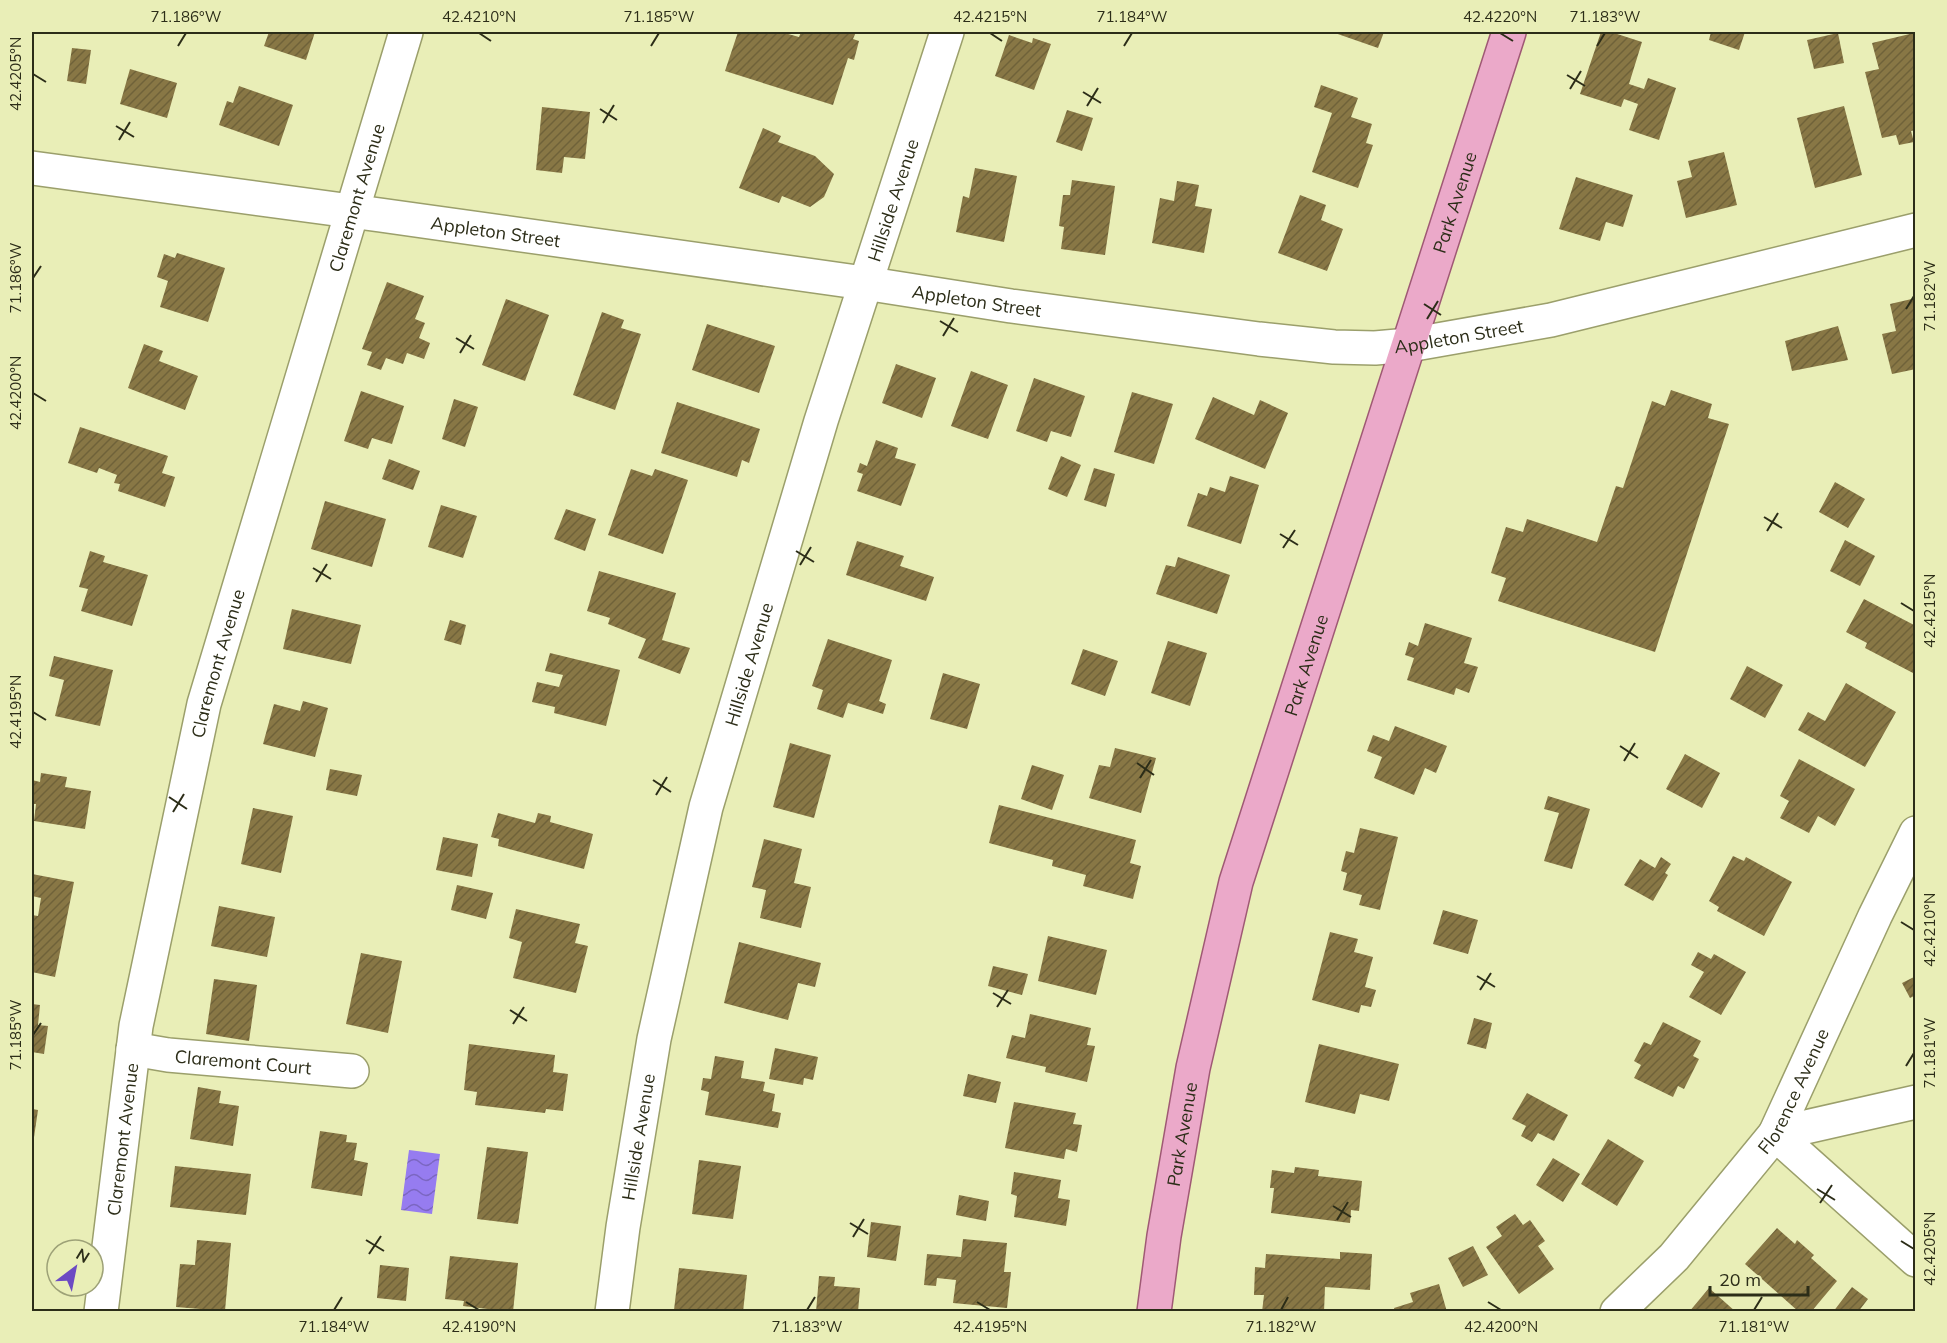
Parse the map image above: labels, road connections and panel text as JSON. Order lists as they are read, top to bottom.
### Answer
{
  "streets": {
    "main road": ["Park Avenue"],
    "street": [
      "Claremont Avenue",
      "Hillside Avenue",
      "Appleton Street",
      "Claremont Court",
      "Florence Avenue"
    ]
  },
  "crossings": [
    ["Claremont Avenue", "Appleton Street"],
    ["Claremont Avenue", "Claremont Court"],
    ["Hillside Avenue", "Appleton Street"],
    ["Park Avenue", "Appleton Street"]
  ],
  "scale_bar": "20 m",
  "north": "top right",
  "coordinates": [
    "71.186°W",
    "42.4210°N",
    "71.185°W",
    "42.4215°N",
    "71.184°W",
    "42.4220°N",
    "71.183°W",
    "42.4205°N",
    "71.182°W",
    "42.4200°N",
    "42.4195°N",
    "71.181°W",
    "42.4190°N"
  ]
}
